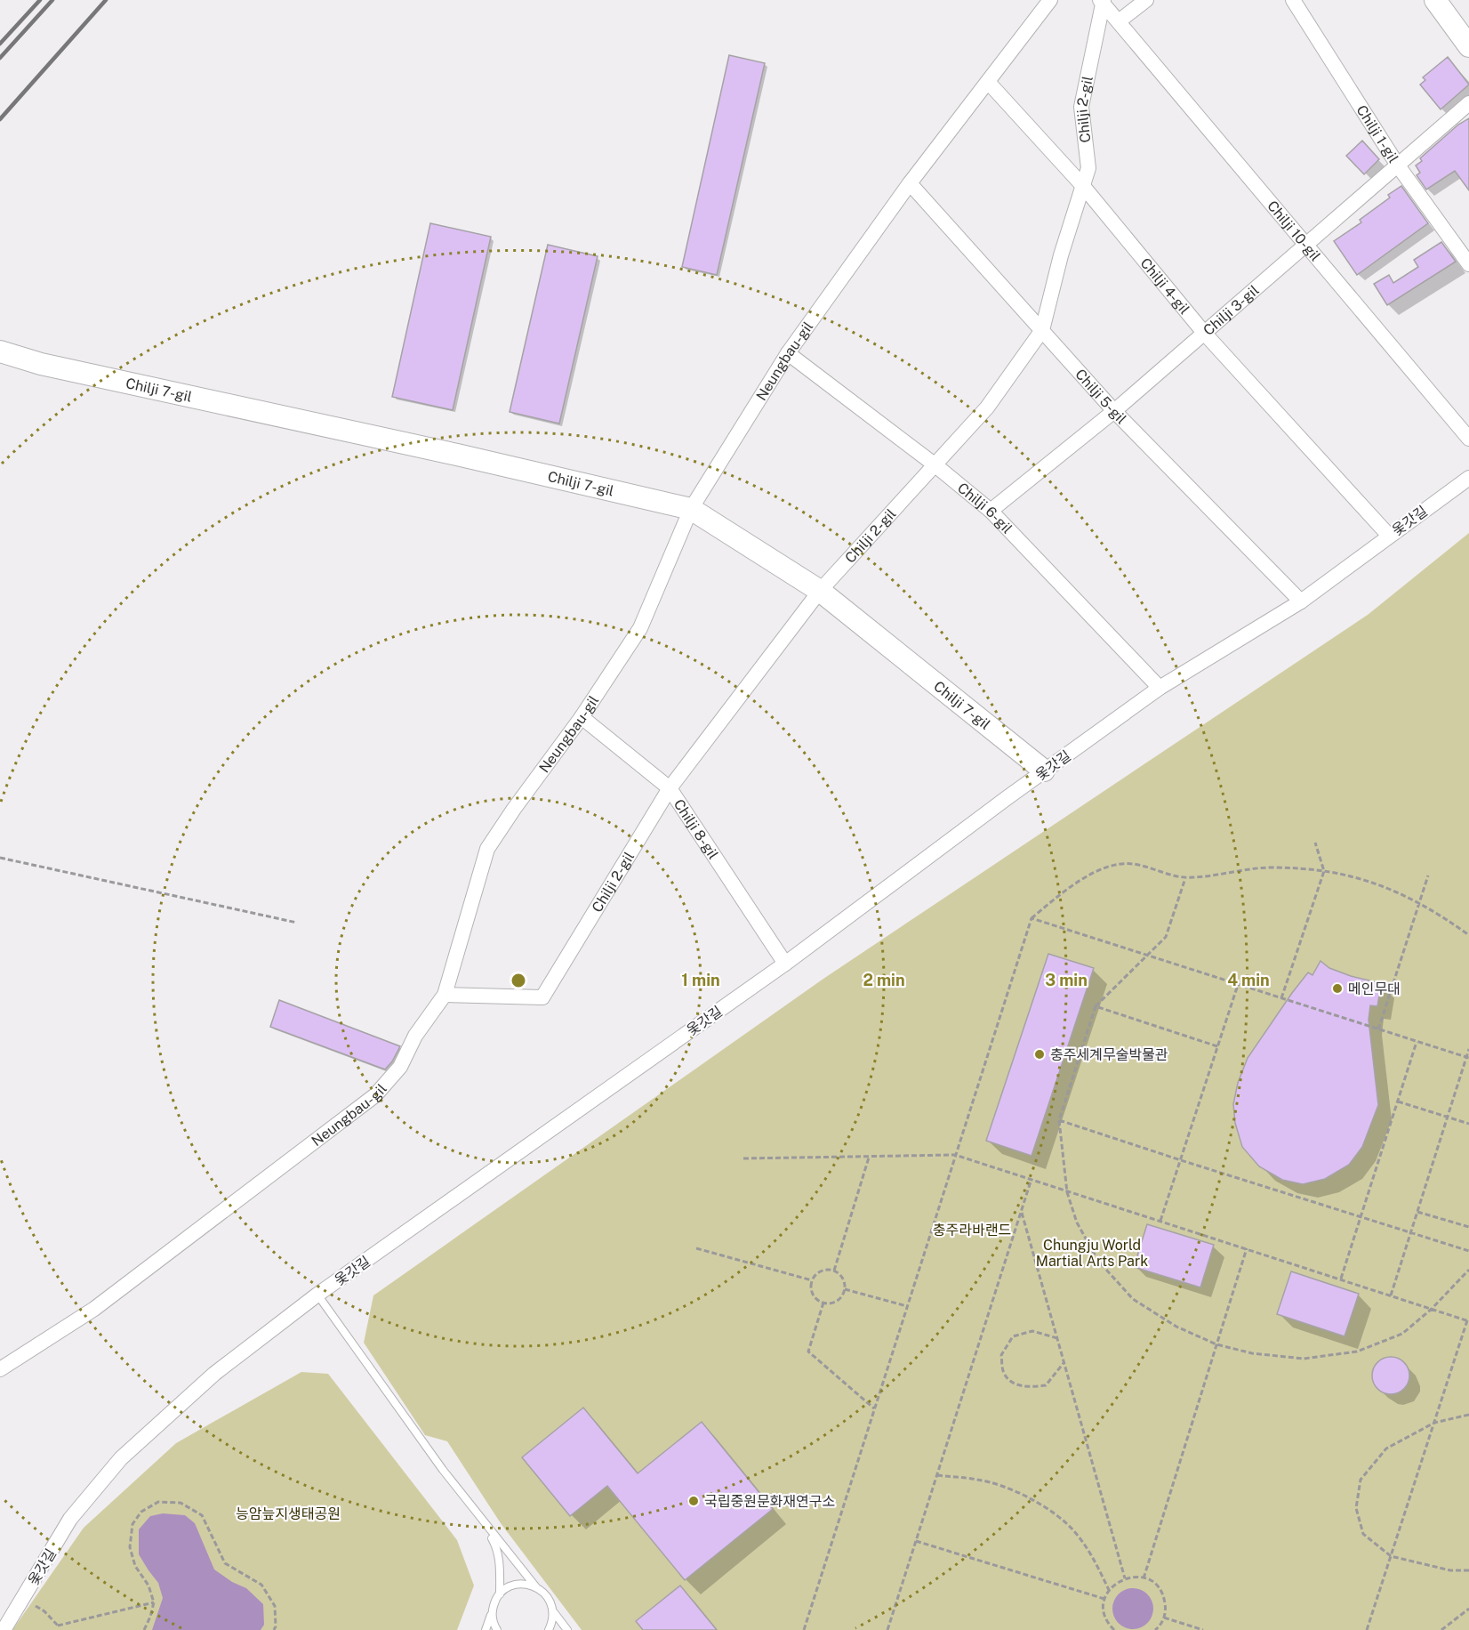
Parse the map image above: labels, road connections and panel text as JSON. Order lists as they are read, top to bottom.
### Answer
{
  "streets": {
    "street": [
      "Chilji 2-gil",
      "Chilji 1-gil",
      "Chilji 10-gil",
      "Chilji 4-gil",
      "Chilji 3-gil",
      "Neungbau-gil",
      "Chilji 7-gil",
      "Chilji 5-gil",
      "Chilji 6-gil",
      "옻갓길",
      "Chilji 8-gil"
    ]
  },
  "crossings": [
    ["Chilji 2-gil", "Chilji 10-gil"],
    ["Chilji 2-gil", "Chilji 4-gil"],
    ["Chilji 2-gil", "Neungbau-gil"],
    ["Chilji 2-gil", "Chilji 7-gil"],
    ["Chilji 2-gil", "Chilji 5-gil"],
    ["Chilji 2-gil", "Chilji 6-gil"],
    ["Chilji 2-gil", "Chilji 8-gil"],
    ["Chilji 1-gil", "Chilji 3-gil"],
    ["Chilji 10-gil", "Chilji 3-gil"],
    ["Chilji 4-gil", "Chilji 3-gil"],
    ["Chilji 4-gil", "Neungbau-gil"],
    ["Chilji 4-gil", "옻갓길"],
    ["Chilji 3-gil", "Chilji 5-gil"],
    ["Chilji 3-gil", "Chilji 6-gil"],
    ["Neungbau-gil", "Chilji 7-gil"],
    ["Neungbau-gil", "Chilji 5-gil"],
    ["Neungbau-gil", "Chilji 6-gil"],
    ["Neungbau-gil", "Chilji 8-gil"],
    ["Chilji 7-gil", "옻갓길"],
    ["Chilji 5-gil", "옻갓길"],
    ["Chilji 6-gil", "옻갓길"],
    ["옻갓길", "Chilji 8-gil"]
  ],
  "parks": ["충주라바랜드", "Chungju World Martial Arts Park", "능암늪지생태공원"],
  "places": ["메인무대", "충주세계무술박물관", "국립중원문화재연구소"],
  "rings": [
    "1 min",
    "2 min",
    "3 min",
    "4 min"
  ]
}
